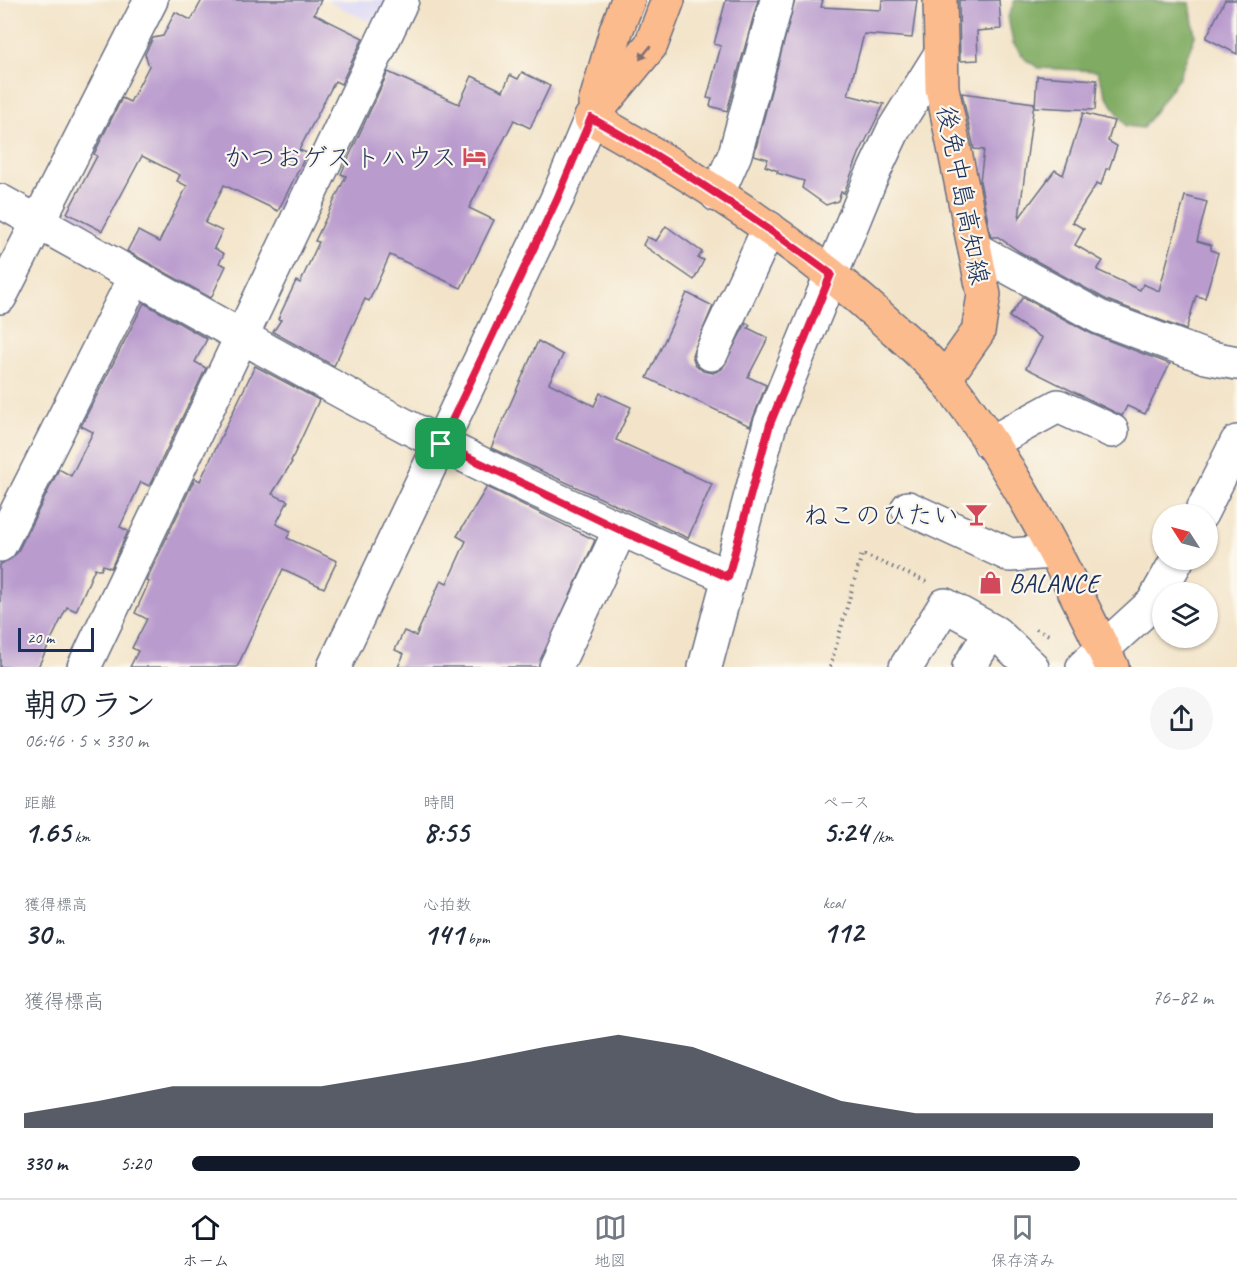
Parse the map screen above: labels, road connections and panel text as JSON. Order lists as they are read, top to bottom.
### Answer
{
  "streets": {
    "main road": ["後免中島高知線"]
  },
  "places": {
    "hotel": ["かつおゲストハウス"],
    "bar": ["ねこのひたい"],
    "shop": ["BALANCE"]
  },
  "scale_bar": "20 m",
  "north": "top left",
  "page": {
    "scale": "20 m",
    "heading": ["朝のラン", "06:46 · 5 × 330 m"],
    "stats": [
      ["距離", "1.65 km"],
      ["時間", "8:55"],
      ["ペース", "5:24 /km"],
      ["獲得標高", "30 m"],
      ["心拍数", "141 bpm"],
      ["kcal", "112"]
    ],
    "chart": ["獲得標高", "76–82 m"],
    "list": [
      {
        "name": "330 m",
        "note": "5:20"
      }
    ],
    "tabs": ["ホーム", "地図", "保存済み"]
  }
}
